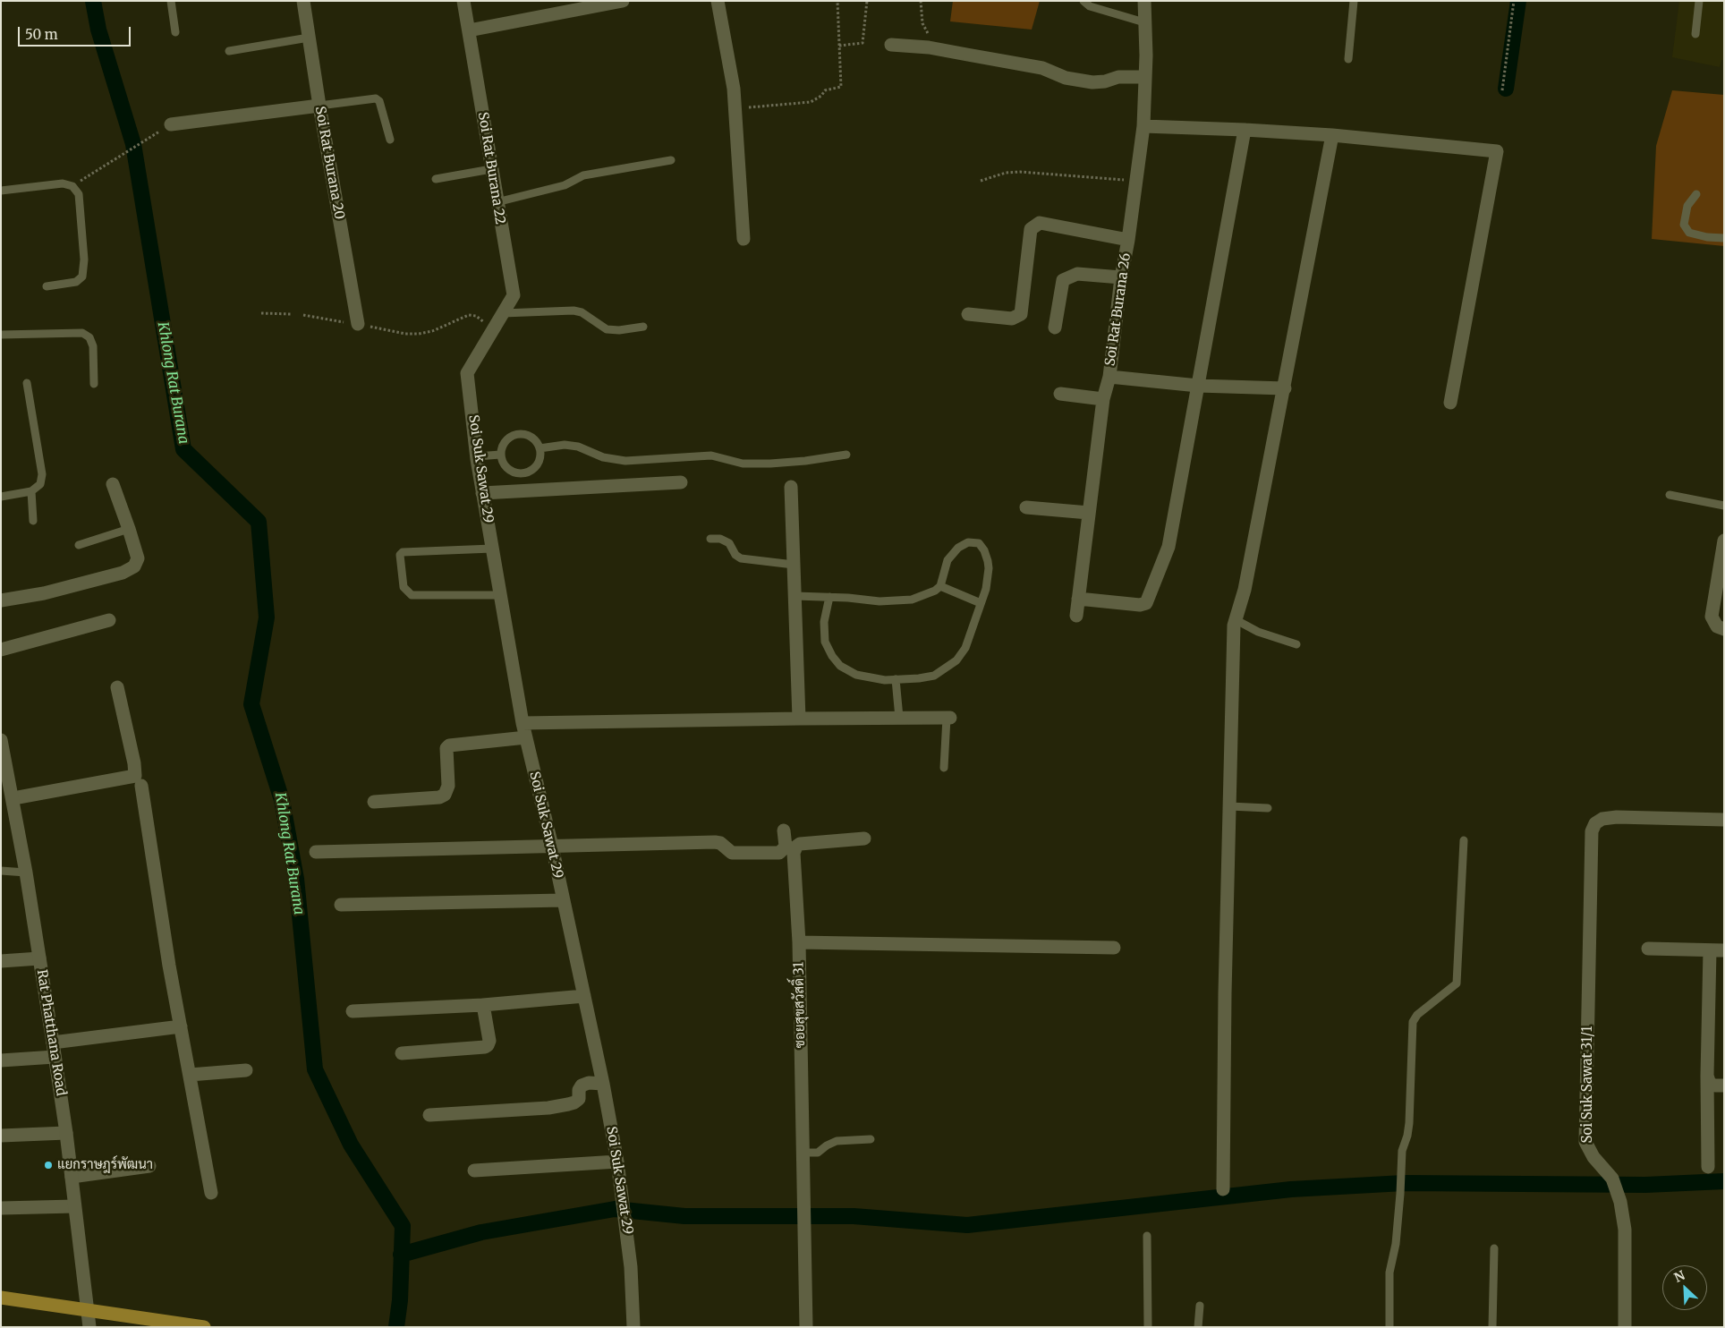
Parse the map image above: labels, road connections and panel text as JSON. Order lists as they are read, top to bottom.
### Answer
{
  "streets": {
    "street": [
      "Soi Rat Burana 20",
      "Soi Rat Burana 22",
      "Soi Rat Burana 26",
      "Soi Suk Sawat 29",
      "ซอยสุขสวัสดิ์ 31",
      "Rat Phatthana Road",
      "Soi Suk Sawat 31/1"
    ]
  },
  "crossings": [
    ["Soi Rat Burana 22", "Soi Suk Sawat 29"]
  ],
  "water": ["Khlong Rat Burana"],
  "places": ["แยกราษฎร์พัฒนา"],
  "scale_bar": "50 m",
  "north": "top left"
}
